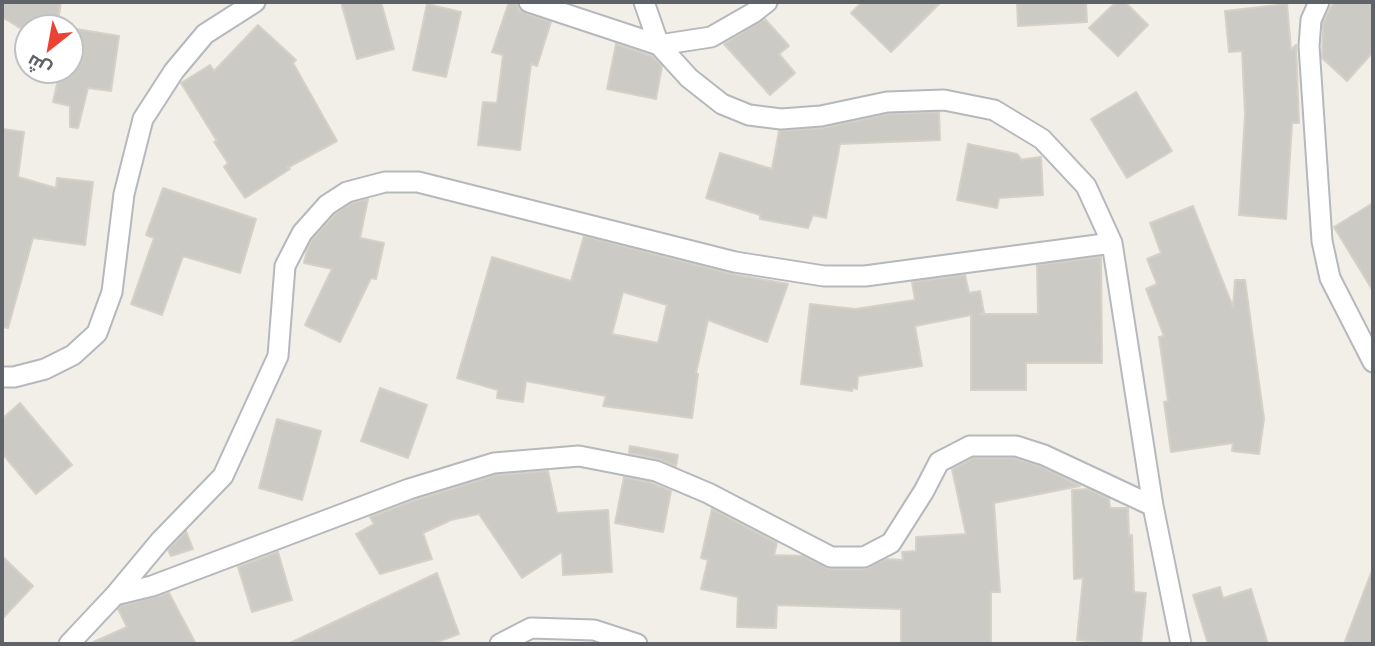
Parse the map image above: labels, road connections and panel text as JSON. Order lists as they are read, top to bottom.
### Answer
{
  "north": "bottom left"
}
